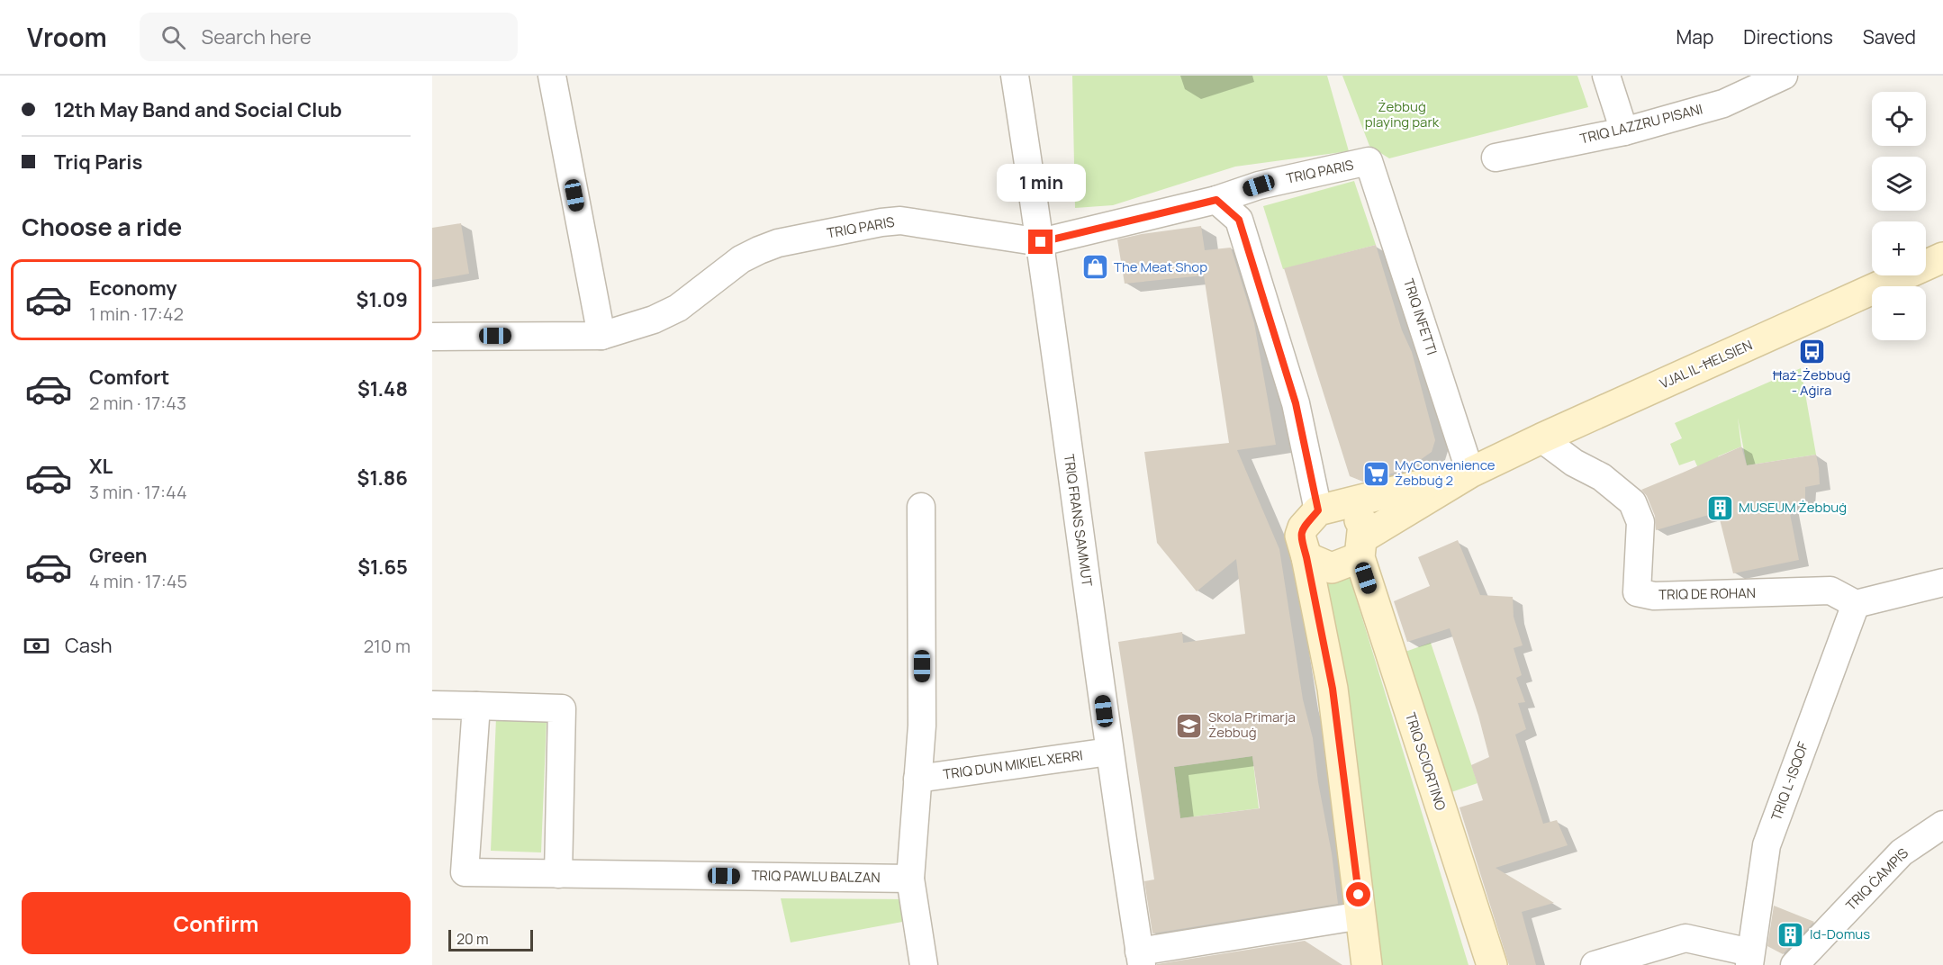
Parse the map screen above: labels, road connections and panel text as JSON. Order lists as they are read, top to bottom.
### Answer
{
  "streets": {
    "street": [
      "TRIQ LAZZRU PISANI",
      "TRIQ PARIS",
      "TRIQ INFETTI",
      "VJAL IL-ĦELSIEN",
      "TRIQ FRANS SAMMUT",
      "TRIQ DE ROHAN",
      "TRIQ SCIORTINO",
      "TRIQ DUN MIKIEL XERRI",
      "TRIQ L-ISQOF",
      "TRIQ PAWLU BALZAN",
      "TRIQ ĊAMPIS"
    ]
  },
  "crossings": [
    ["TRIQ PARIS", "TRIQ INFETTI"],
    ["TRIQ PARIS", "TRIQ FRANS SAMMUT"],
    ["TRIQ INFETTI", "VJAL IL-ĦELSIEN"],
    ["VJAL IL-ĦELSIEN", "TRIQ DE ROHAN"],
    ["VJAL IL-ĦELSIEN", "TRIQ SCIORTINO"],
    ["TRIQ FRANS SAMMUT", "TRIQ DUN MIKIEL XERRI"],
    ["TRIQ DE ROHAN", "TRIQ L-ISQOF"]
  ],
  "parks": ["Żebbuġ playing park"],
  "places": {
    "shop": ["The Meat Shop"],
    "bus stop": ["Ħaż-Żebbuġ - Aġira"],
    "supermarket": ["MyConvenience Żebbuġ 2"],
    "building": ["MUSEUM Żebbuġ", "Id-Domus"],
    "school or university": ["Skola Primarja Żebbuġ"]
  },
  "scale_bar": "20 m",
  "page": {
    "header": "Vroom",
    "search": "Search here",
    "nav": ["Map", "Directions", "Saved"],
    "banner": ["12th May Band and Social Club", "Triq Paris"],
    "map_buttons": ["+", "−"],
    "bubble": "1 min",
    "heading": "Choose a ride",
    "list": [
      {
        "name": "Economy",
        "note": "1 min · 17:42",
        "value": "$1.09"
      },
      {
        "name": "Comfort",
        "note": "2 min · 17:43",
        "value": "$1.48"
      },
      {
        "name": "XL",
        "note": "3 min · 17:44",
        "value": "$1.86"
      },
      {
        "name": "Green",
        "note": "4 min · 17:45",
        "value": "$1.65"
      }
    ],
    "pay": ["Cash", "210 m"],
    "buttons": "Confirm",
    "scale": "20 m"
  }
}
